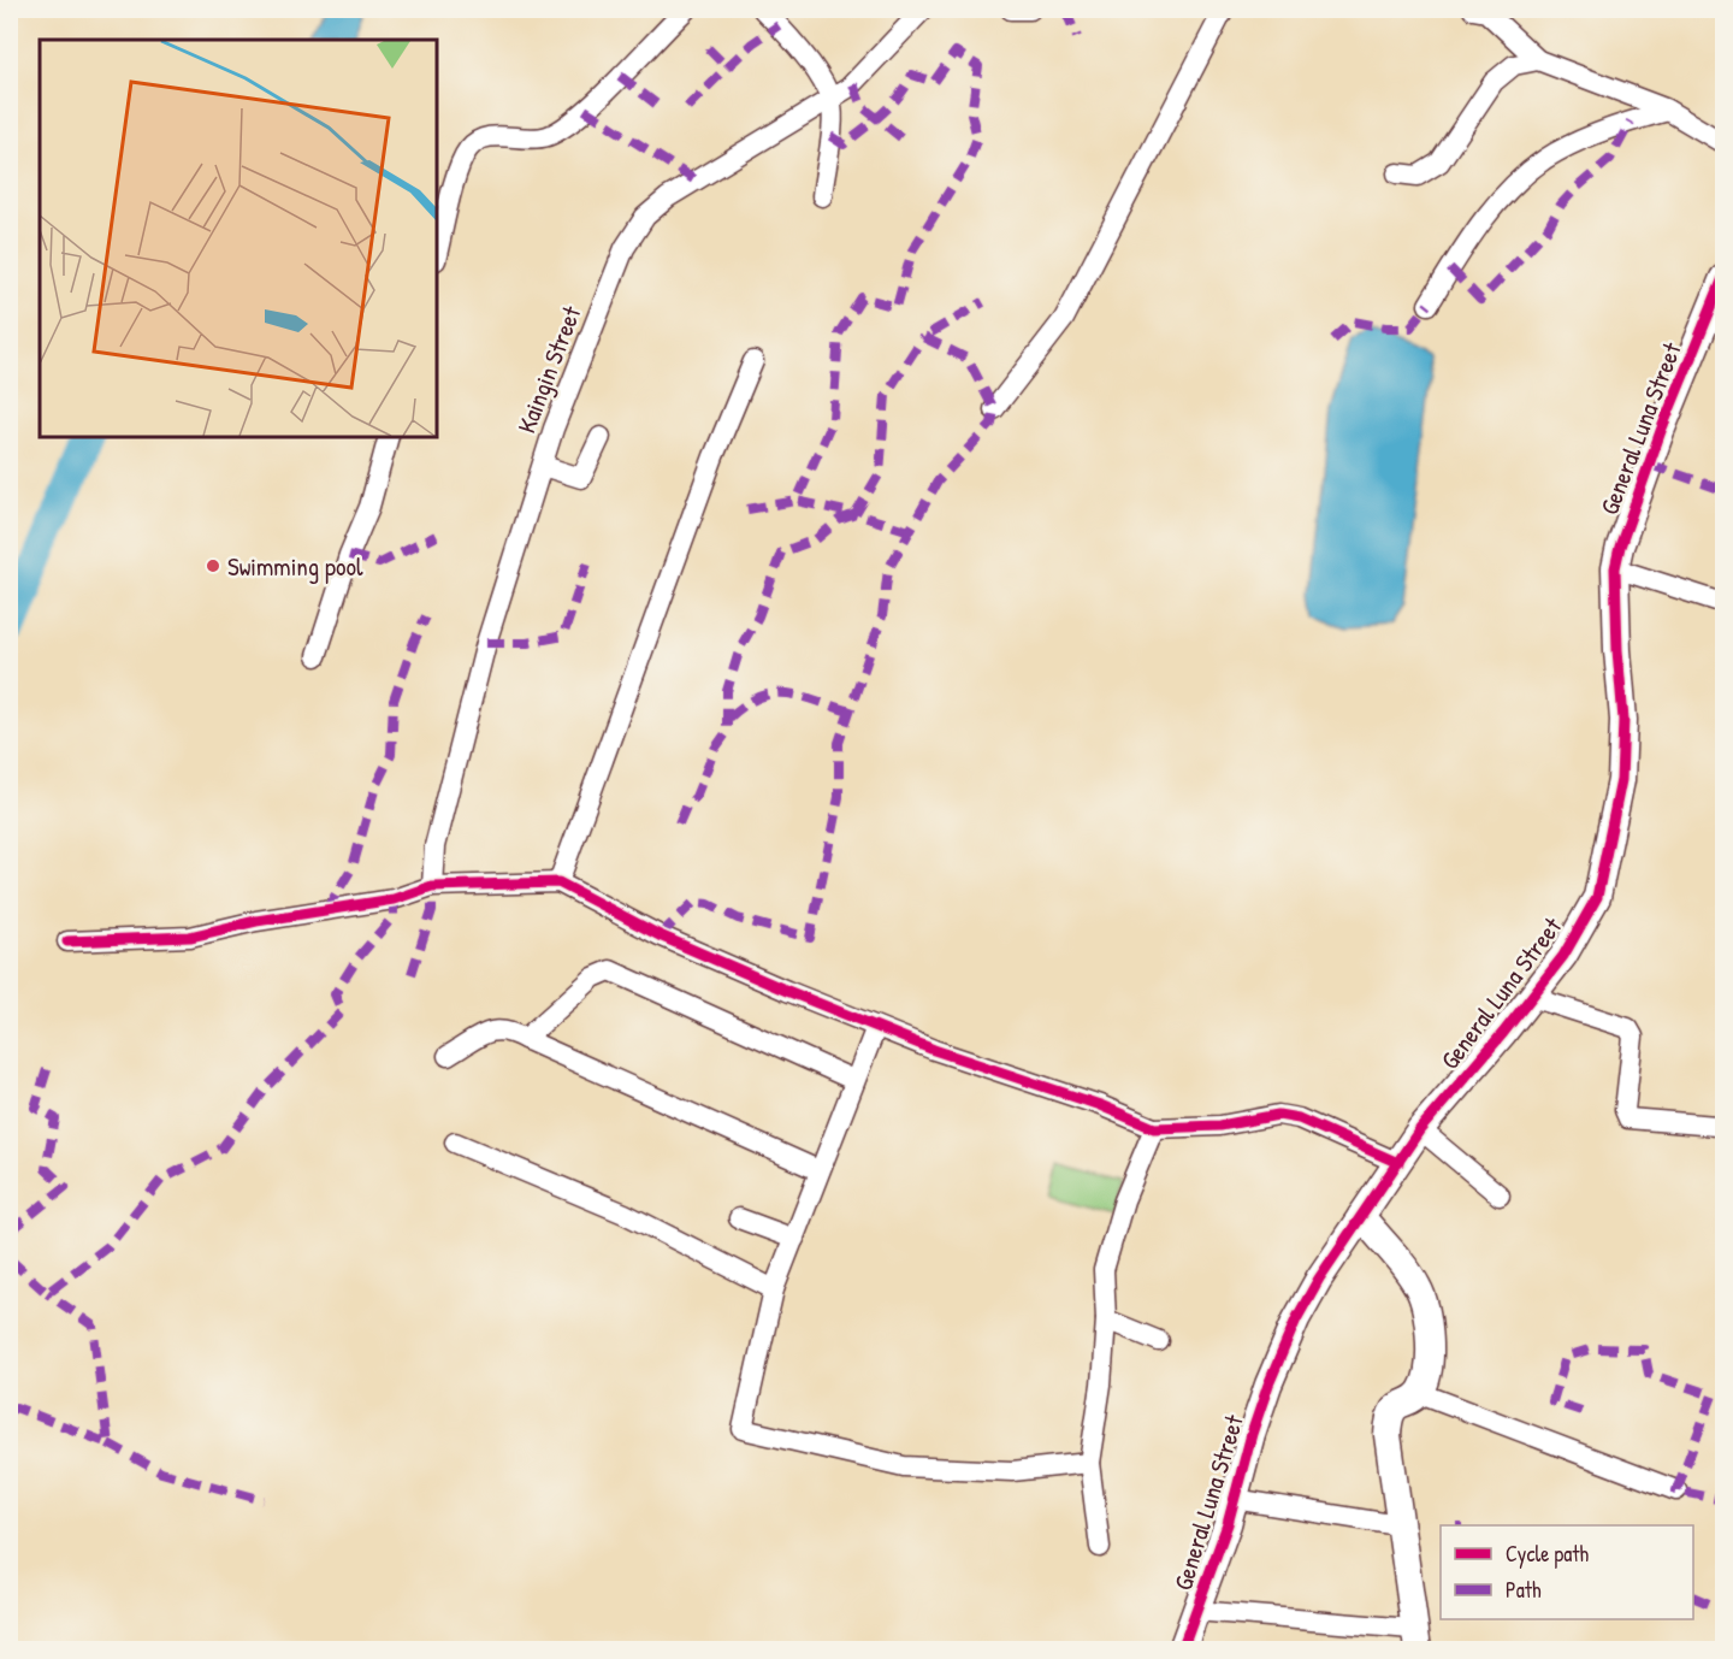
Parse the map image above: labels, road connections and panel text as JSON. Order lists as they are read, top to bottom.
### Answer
{
  "streets": {
    "street": ["Kaingin Street", "General Luna Street"]
  },
  "places": ["Swimming pool"],
  "legend": ["Cycle path", "Path"]
}
